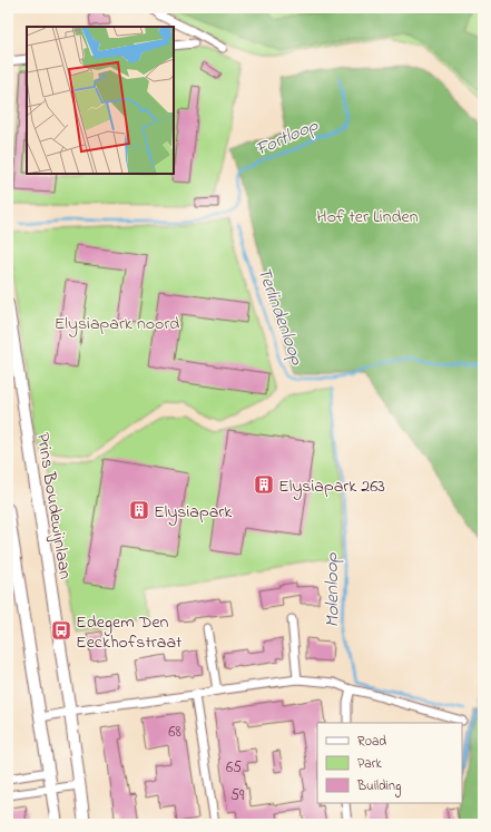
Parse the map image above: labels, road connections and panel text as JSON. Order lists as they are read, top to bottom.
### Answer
{
  "streets": {
    "main road": ["Prins Boudewijnlaan"]
  },
  "water": ["Fortloop", "Terlindenloop", "Molenloop"],
  "parks": ["Hof ter Linden", "Elysiapark noord"],
  "places": {
    "building": ["Elysiapark 263", "Elysiapark"],
    "bus stop": ["Edegem Den Eeckhofstraat"]
  },
  "house_numbers": ["68", "65", "59"],
  "legend": ["Road", "Park", "Building"]
}
